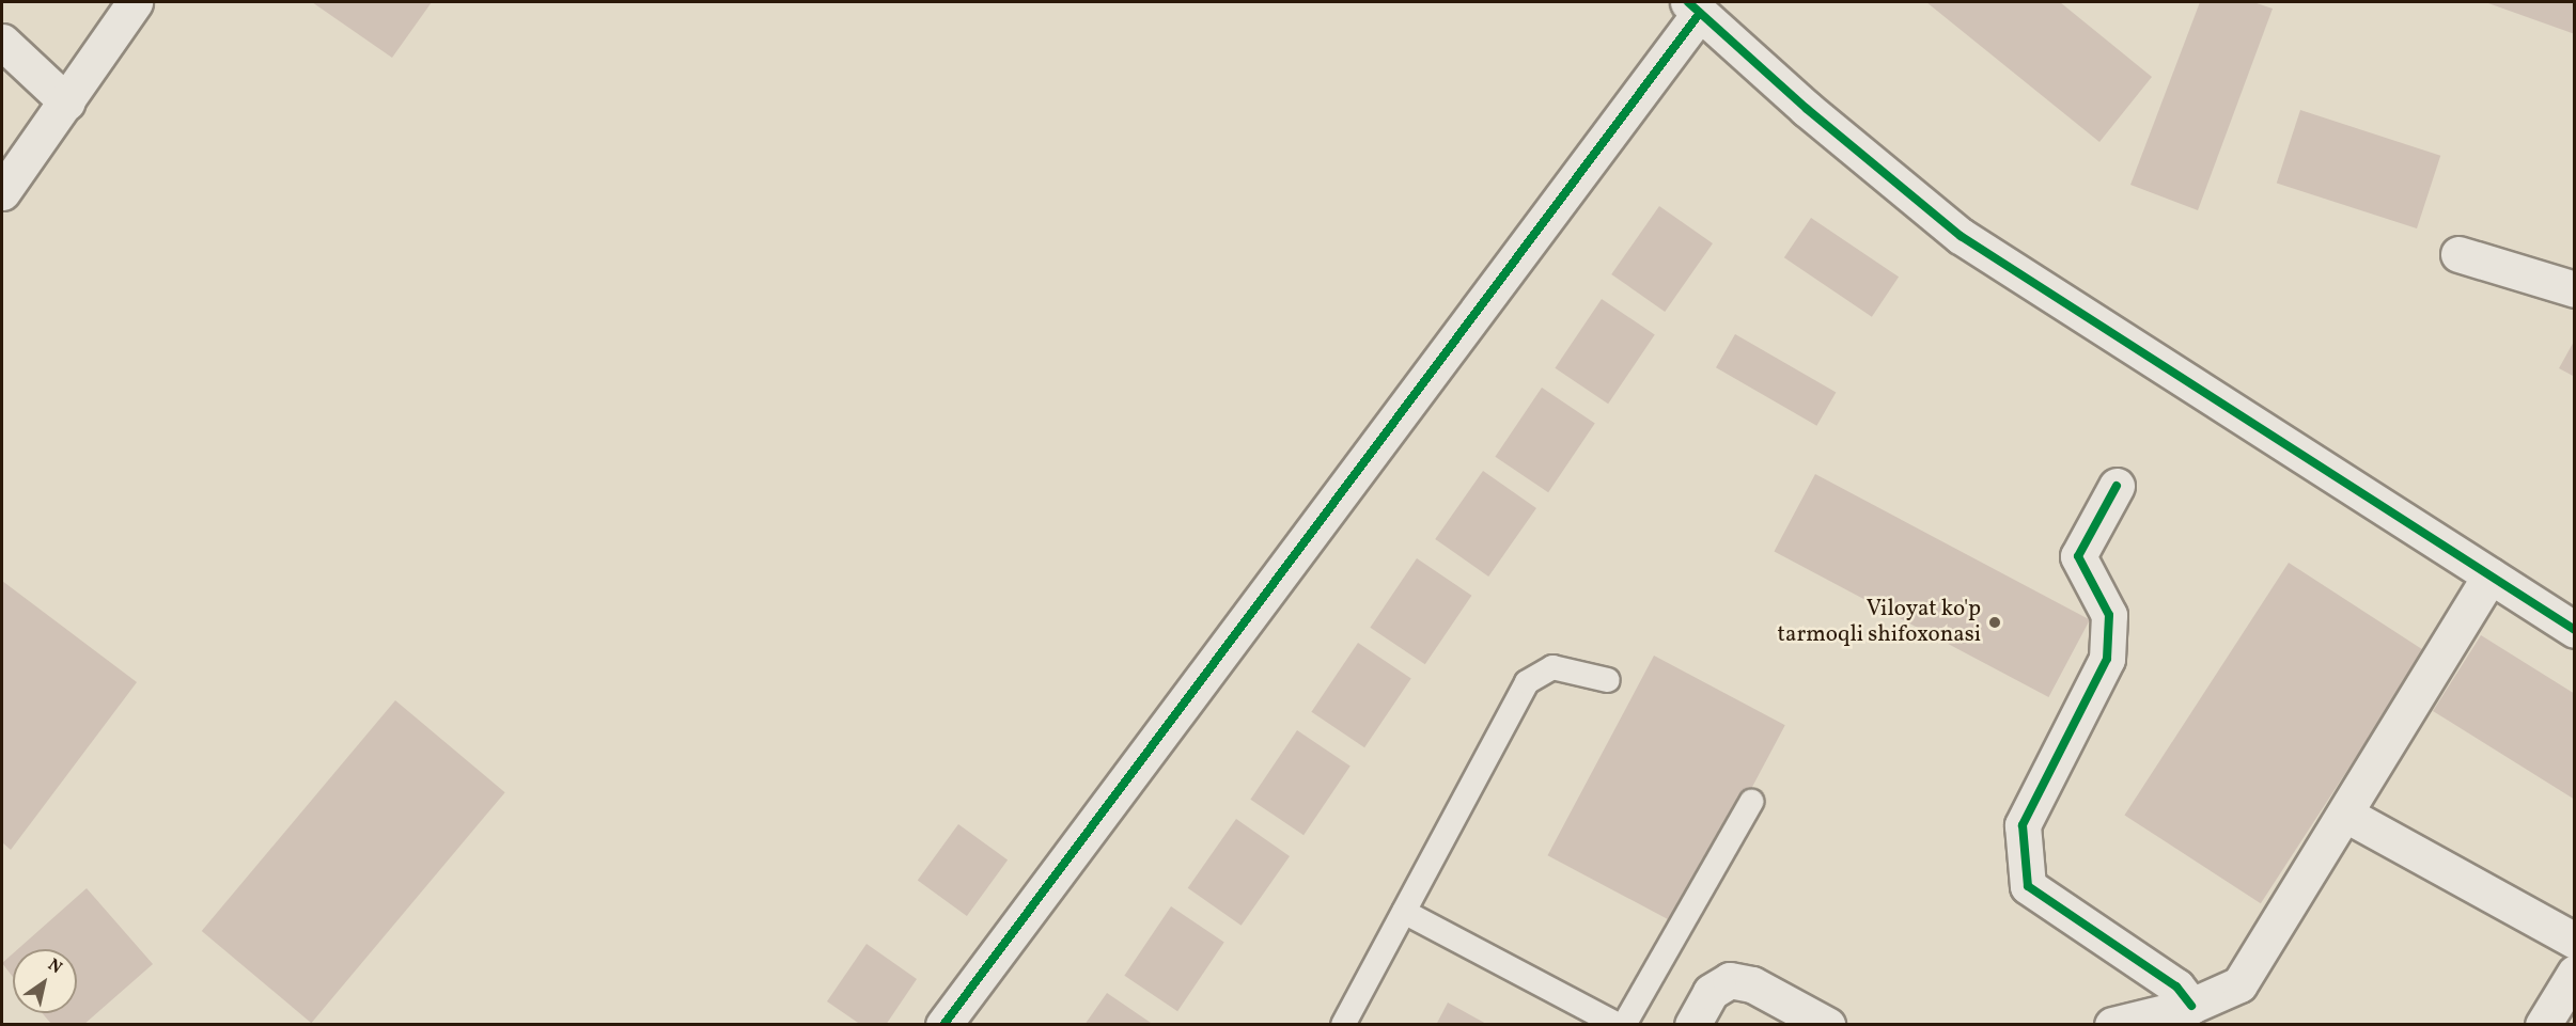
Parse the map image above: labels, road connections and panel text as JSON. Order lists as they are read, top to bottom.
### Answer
{
  "places": ["Viloyat ko'p tarmoqli shifoxonasi"],
  "north": "top right"
}
